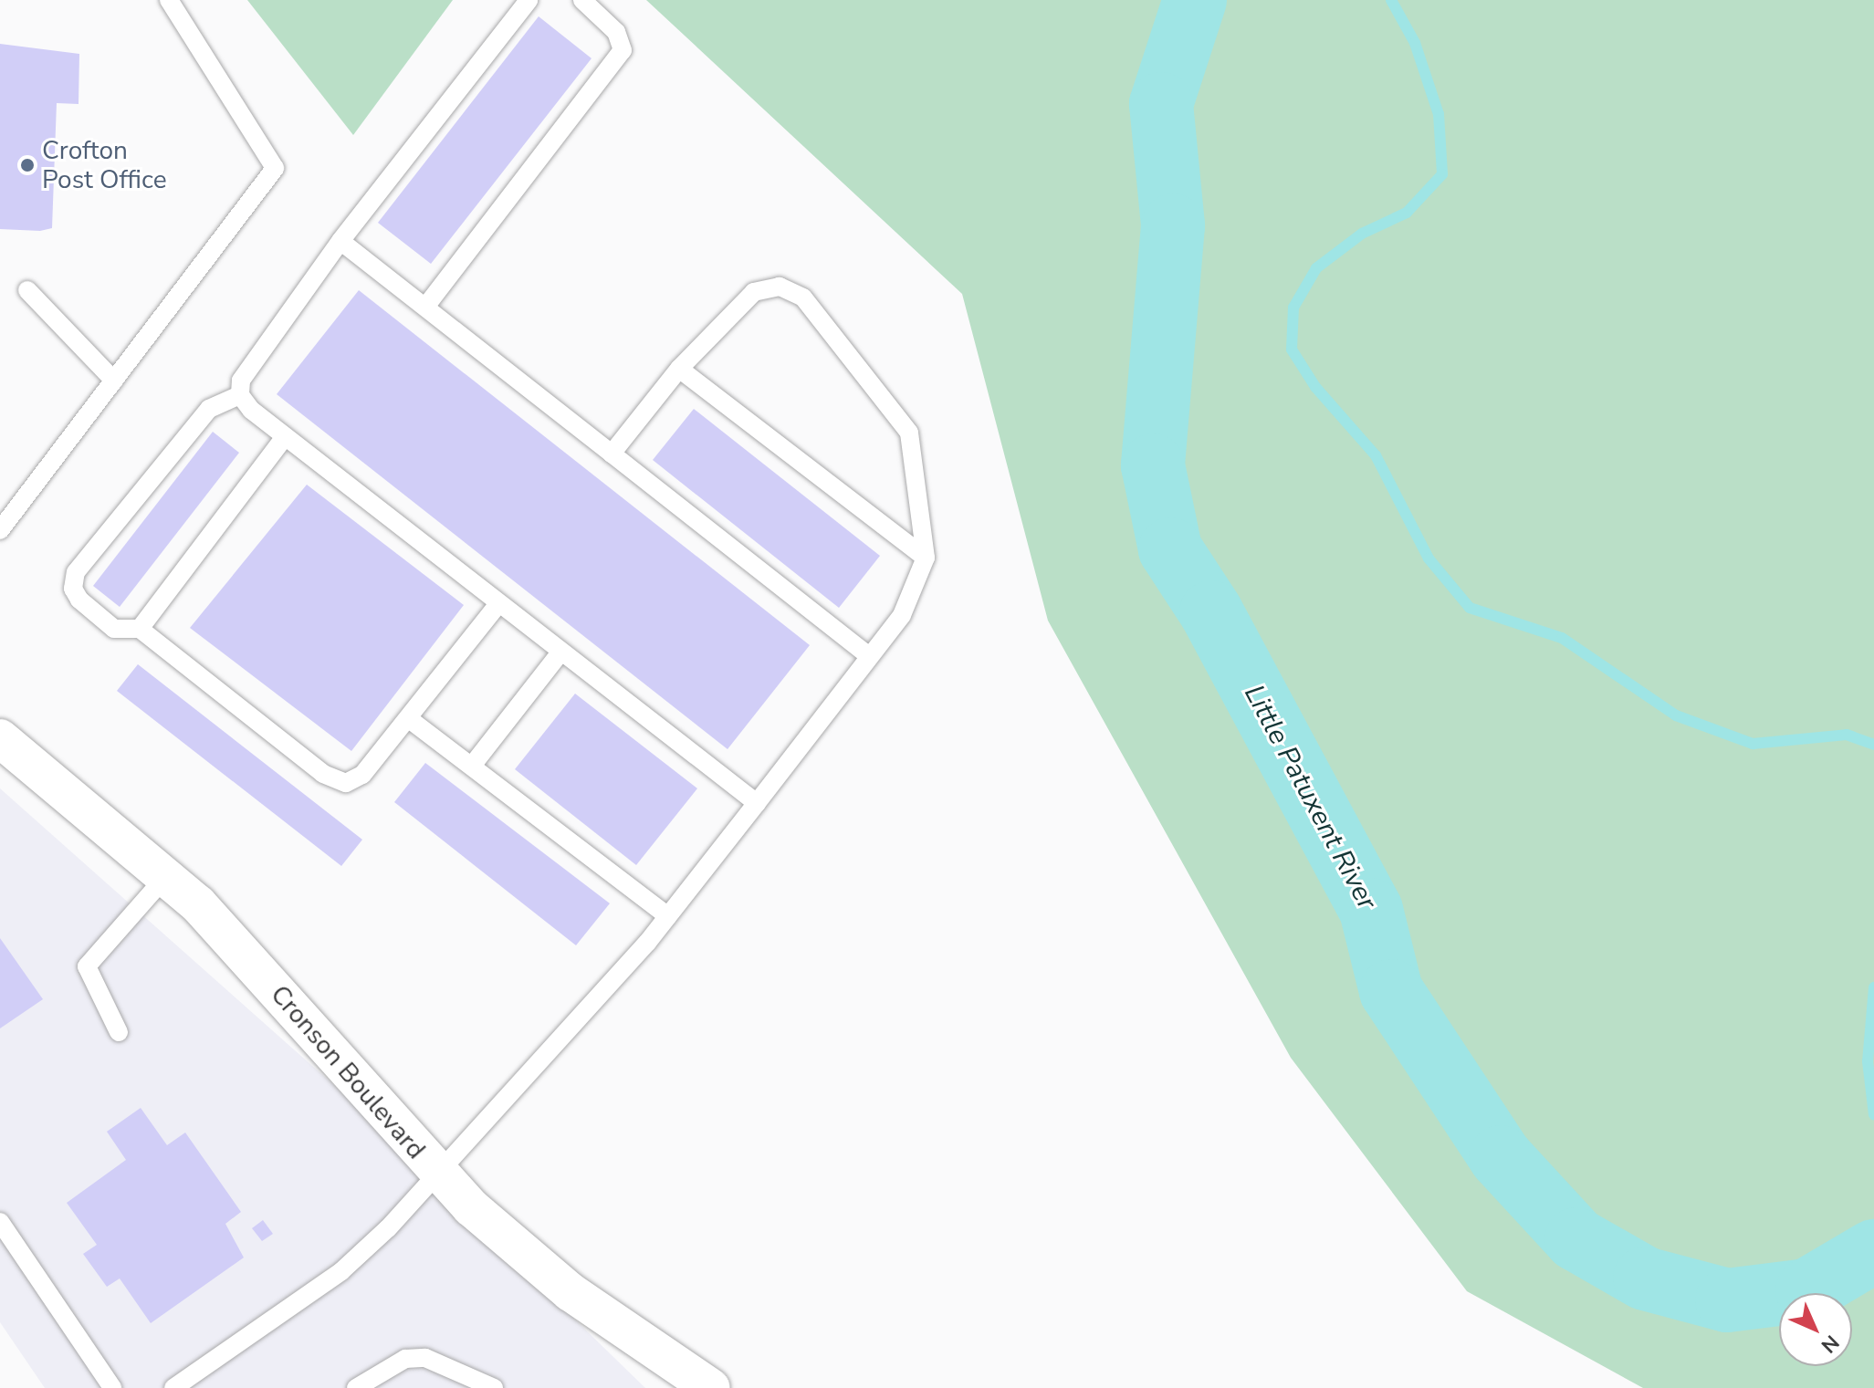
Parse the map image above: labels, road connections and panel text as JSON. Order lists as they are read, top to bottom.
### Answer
{
  "streets": {
    "street": ["Cronson Boulevard"]
  },
  "water": ["Little Patuxent River"],
  "places": ["Crofton Post Office"],
  "north": "bottom right"
}
